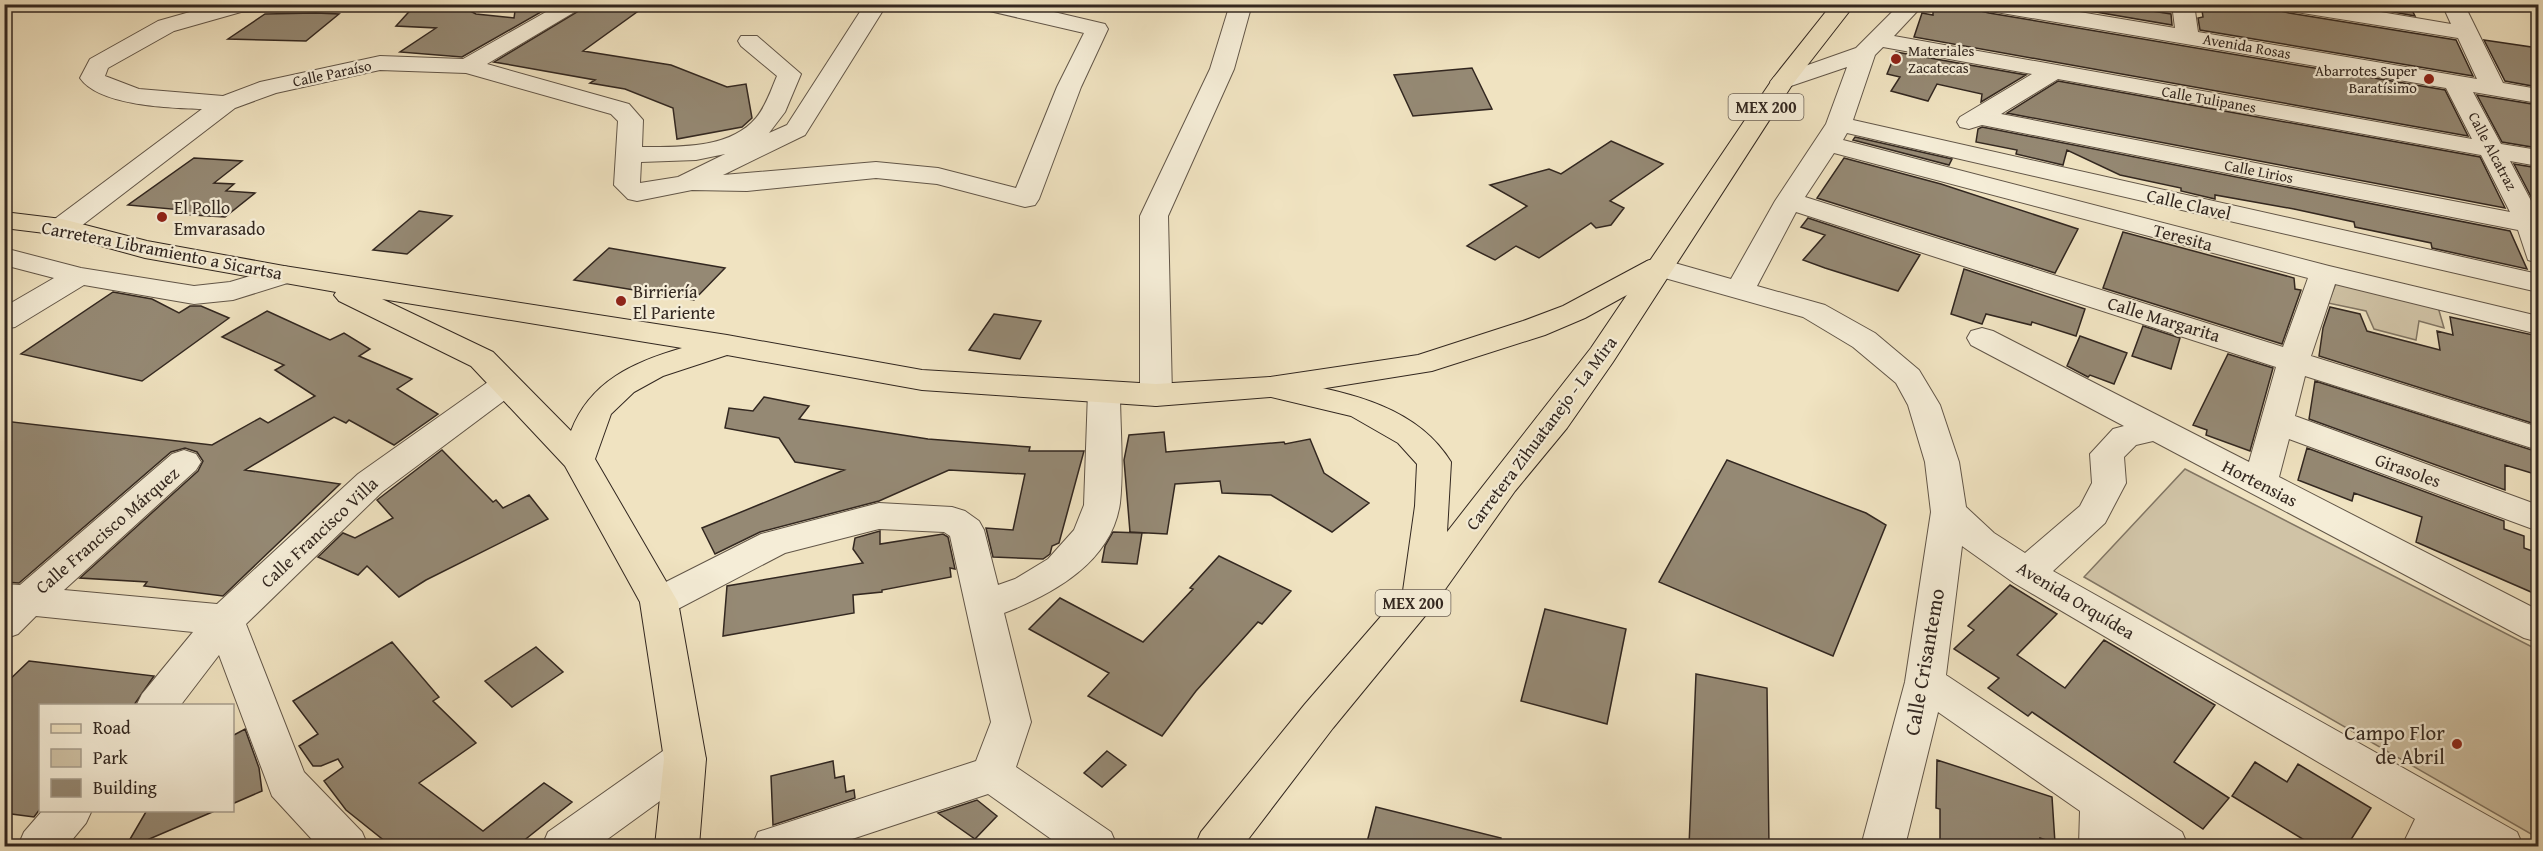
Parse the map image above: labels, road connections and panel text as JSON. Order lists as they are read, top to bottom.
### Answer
{
  "streets": {
    "main road": ["MEX 200", "Carretera Libramiento a Sicartsa", "Carretera Zihuatanejo - La Mira"],
    "street": [
      "Avenida Rosas",
      "Calle Paraíso",
      "Calle Tulipanes",
      "Calle Alcatraz",
      "Calle Lirios",
      "Calle Clavel",
      "Teresita",
      "Calle Margarita",
      "Girasoles",
      "Hortensias",
      "Calle Francisco Márquez",
      "Calle Francisco Villa",
      "Avenida Orquídea",
      "Calle Crisantemo"
    ]
  },
  "crossings": [
    ["Avenida Rosas", "Calle Alcatraz"],
    ["Calle Paraíso", "Carretera Libramiento a Sicartsa"],
    ["Calle Tulipanes", "Calle Alcatraz"],
    ["Calle Alcatraz", "Calle Lirios"],
    ["Calle Clavel", "Teresita"],
    ["Avenida Orquídea", "Calle Crisantemo"]
  ],
  "places": [
    "Materiales Zacatecas",
    "Abarrotes Super Baratísimo",
    "El Pollo Emvarasado",
    "Birriería El Pariente",
    "Campo Flor de Abril"
  ],
  "legend": ["Road", "Park", "Building"]
}
